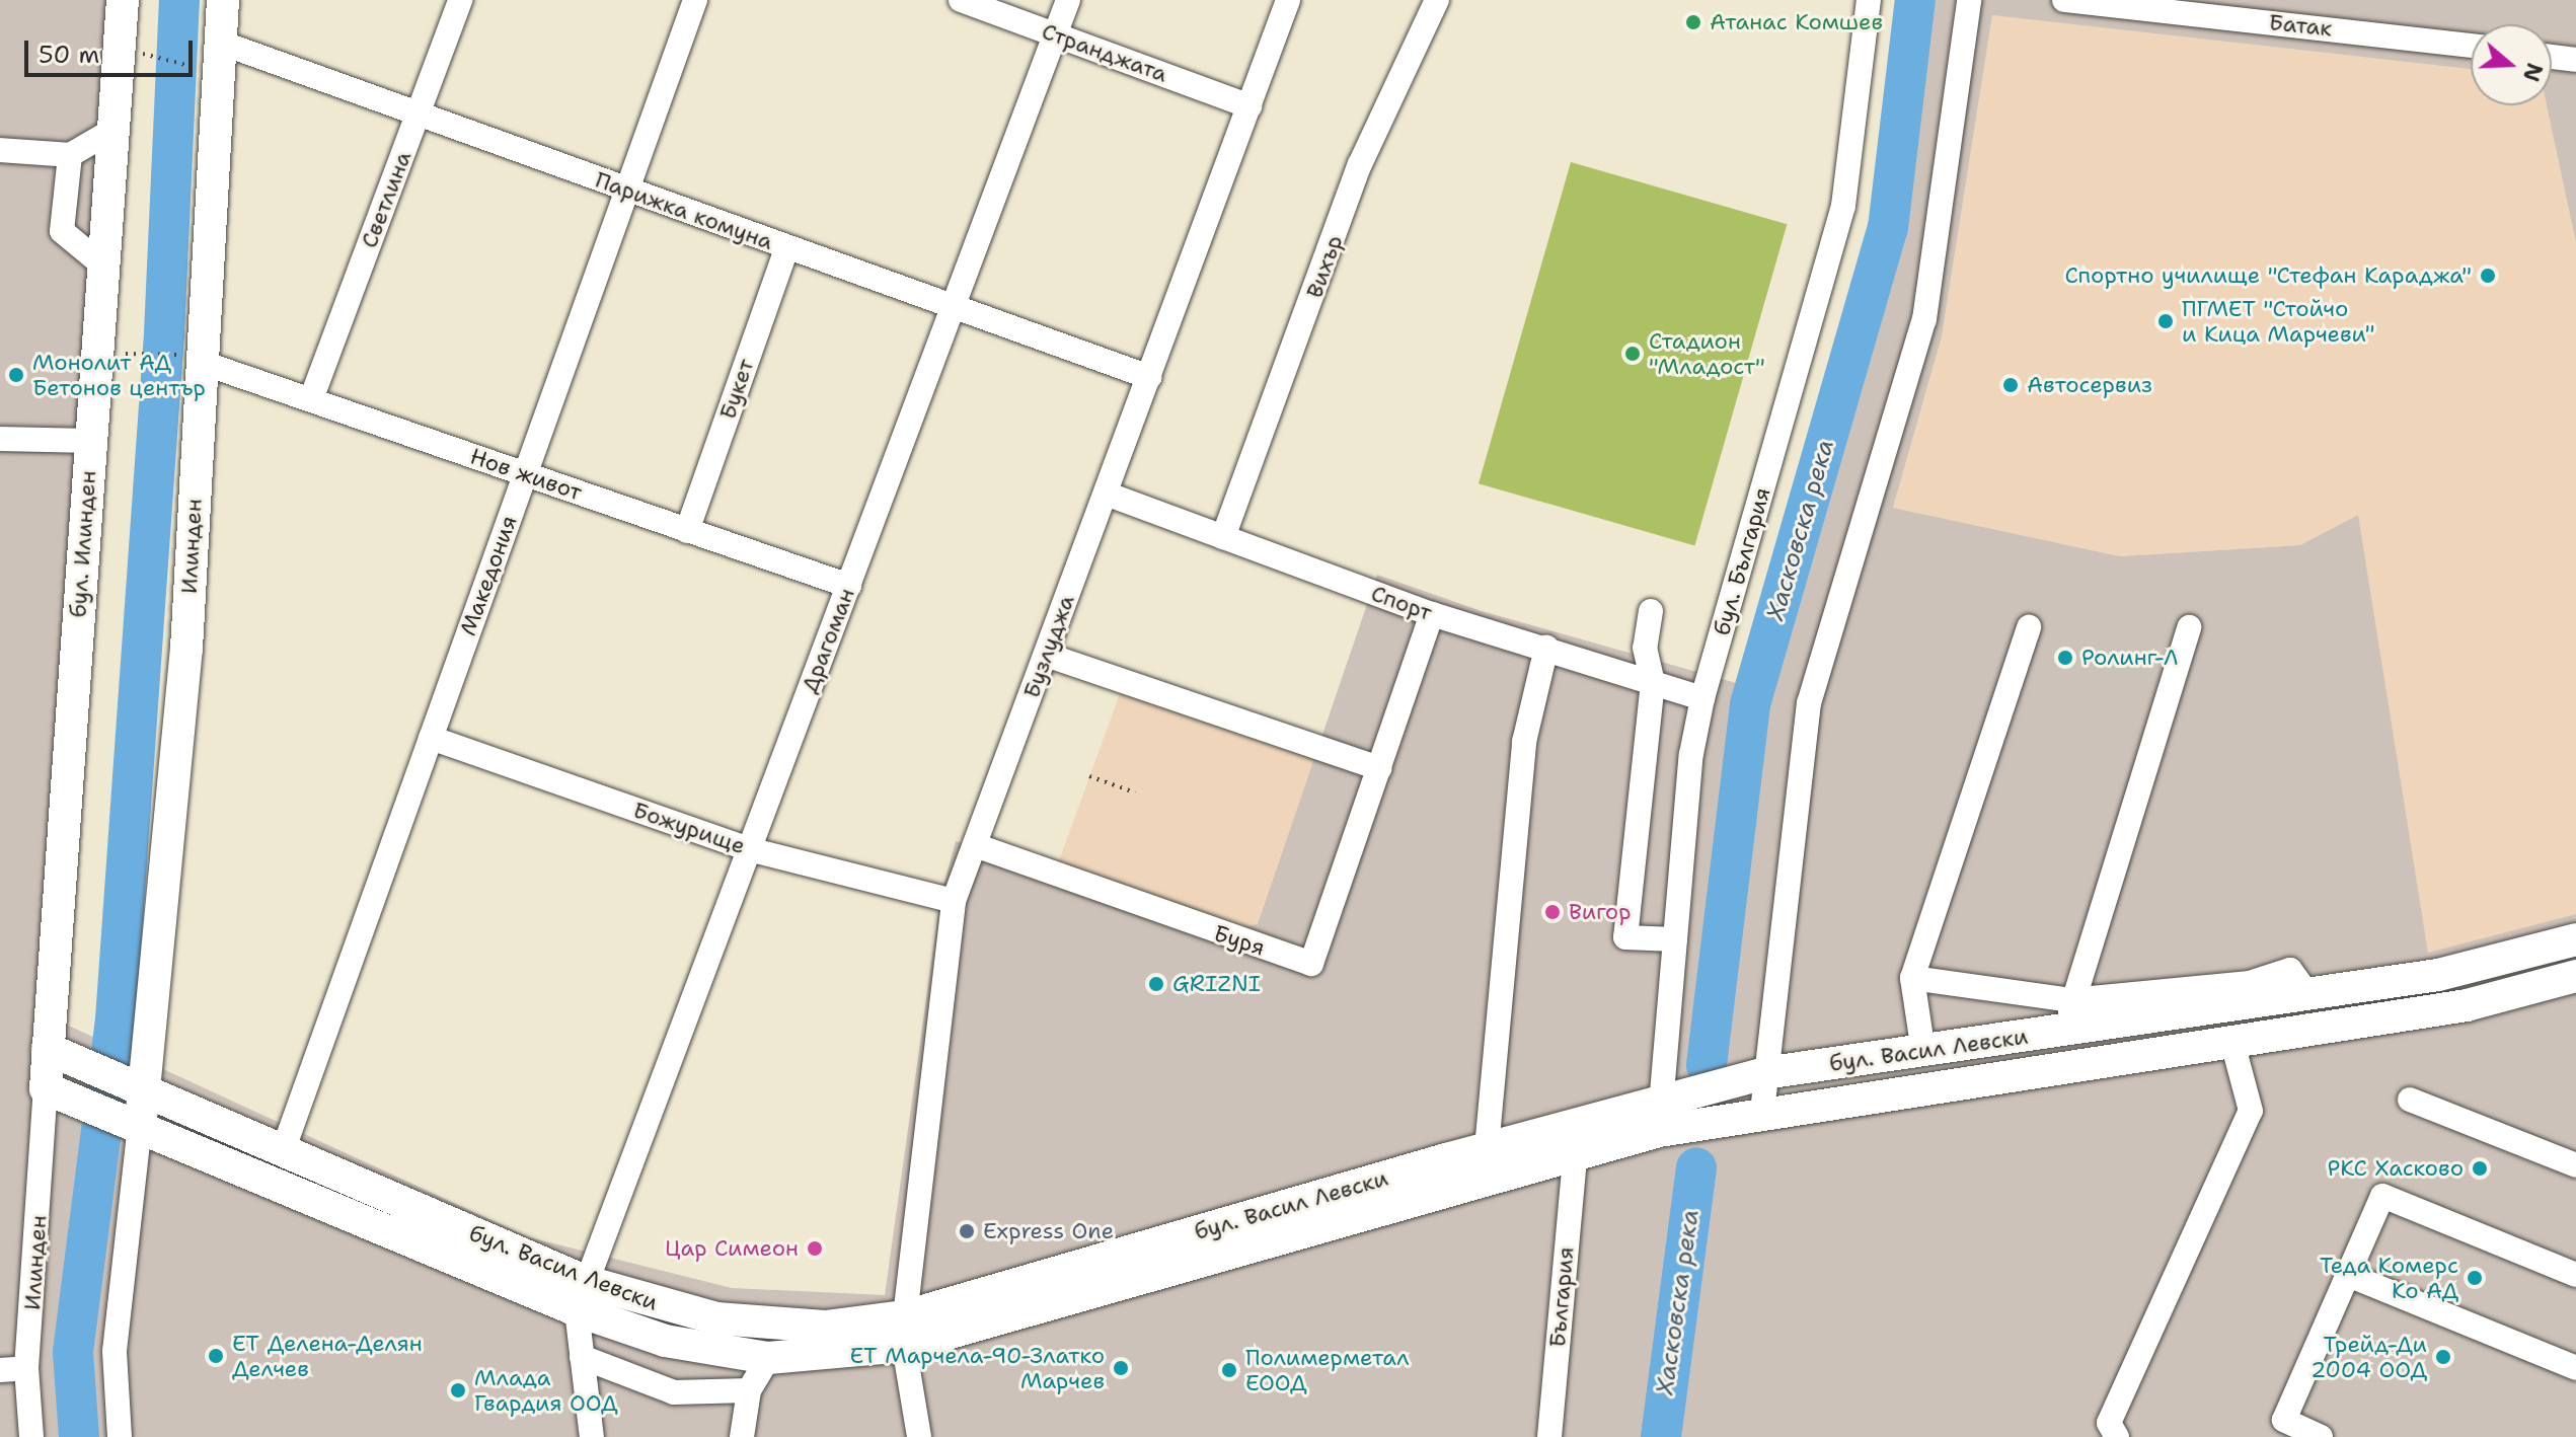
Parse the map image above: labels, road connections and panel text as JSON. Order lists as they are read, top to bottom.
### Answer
{
  "streets": {
    "main road": ["бул. Илинден", "Илинден", "бул. Васил Левски"],
    "street": [
      "Батак",
      "Странджата",
      "Светлина",
      "Парижка комуна",
      "Вихър",
      "Букет",
      "Нов живот",
      "бул. България",
      "Македония",
      "Спорт",
      "Драгоман",
      "Бузлуджа",
      "Божурище",
      "Буря",
      "България"
    ]
  },
  "crossings": [
    ["Странджата", "Драгоман"],
    ["Странджата", "Бузлуджа"],
    ["Светлина", "Парижка комуна"],
    ["Светлина", "Нов живот"],
    ["Парижка комуна", "Букет"],
    ["Парижка комуна", "Илинден"],
    ["Парижка комуна", "Македония"],
    ["Парижка комуна", "Драгоман"],
    ["Парижка комуна", "Бузлуджа"],
    ["Вихър", "Спорт"],
    ["Букет", "Нов живот"],
    ["Нов живот", "Илинден"],
    ["Нов живот", "Македония"],
    ["Нов живот", "Драгоман"],
    ["бул. Илинден", "Илинден"],
    ["бул. Илинден", "бул. Васил Левски"],
    ["Илинден", "бул. Васил Левски"],
    ["бул. България", "Спорт"],
    ["бул. България", "бул. Васил Левски"],
    ["Македония", "Божурище"],
    ["Македония", "бул. Васил Левски"],
    ["Спорт", "Бузлуджа"],
    ["Спорт", "Буря"],
    ["Драгоман", "Божурище"],
    ["Драгоман", "бул. Васил Левски"],
    ["Бузлуджа", "Божурище"],
    ["Бузлуджа", "Буря"],
    ["Бузлуджа", "бул. Васил Левски"],
    ["бул. Васил Левски", "България"]
  ],
  "water": ["Хасковска река"],
  "places": [
    "Атанас Комшев",
    "Спортно училище \"Стефан Караджа\"",
    "ПГМЕТ \"Стойчо и Кица Марчеви\"",
    "Стадион \"Младост\"",
    "Монолит АД Бетонов център",
    "Автосервиз",
    "Ролинг-Л",
    "Вигор",
    "GRIZNI",
    "РКС Хасково",
    "Express One",
    "Цар Симеон",
    "Теда Комерс Ко АД",
    "ЕТ Делена-Делян Делчев",
    "Трейд-Ди 2004 ООД",
    "ЕТ Марчела-90-Златко Марчев",
    "Полимерметал ЕООД",
    "Млада Гвардия ООД"
  ],
  "scale_bar": "50 m",
  "north": "right"
}
